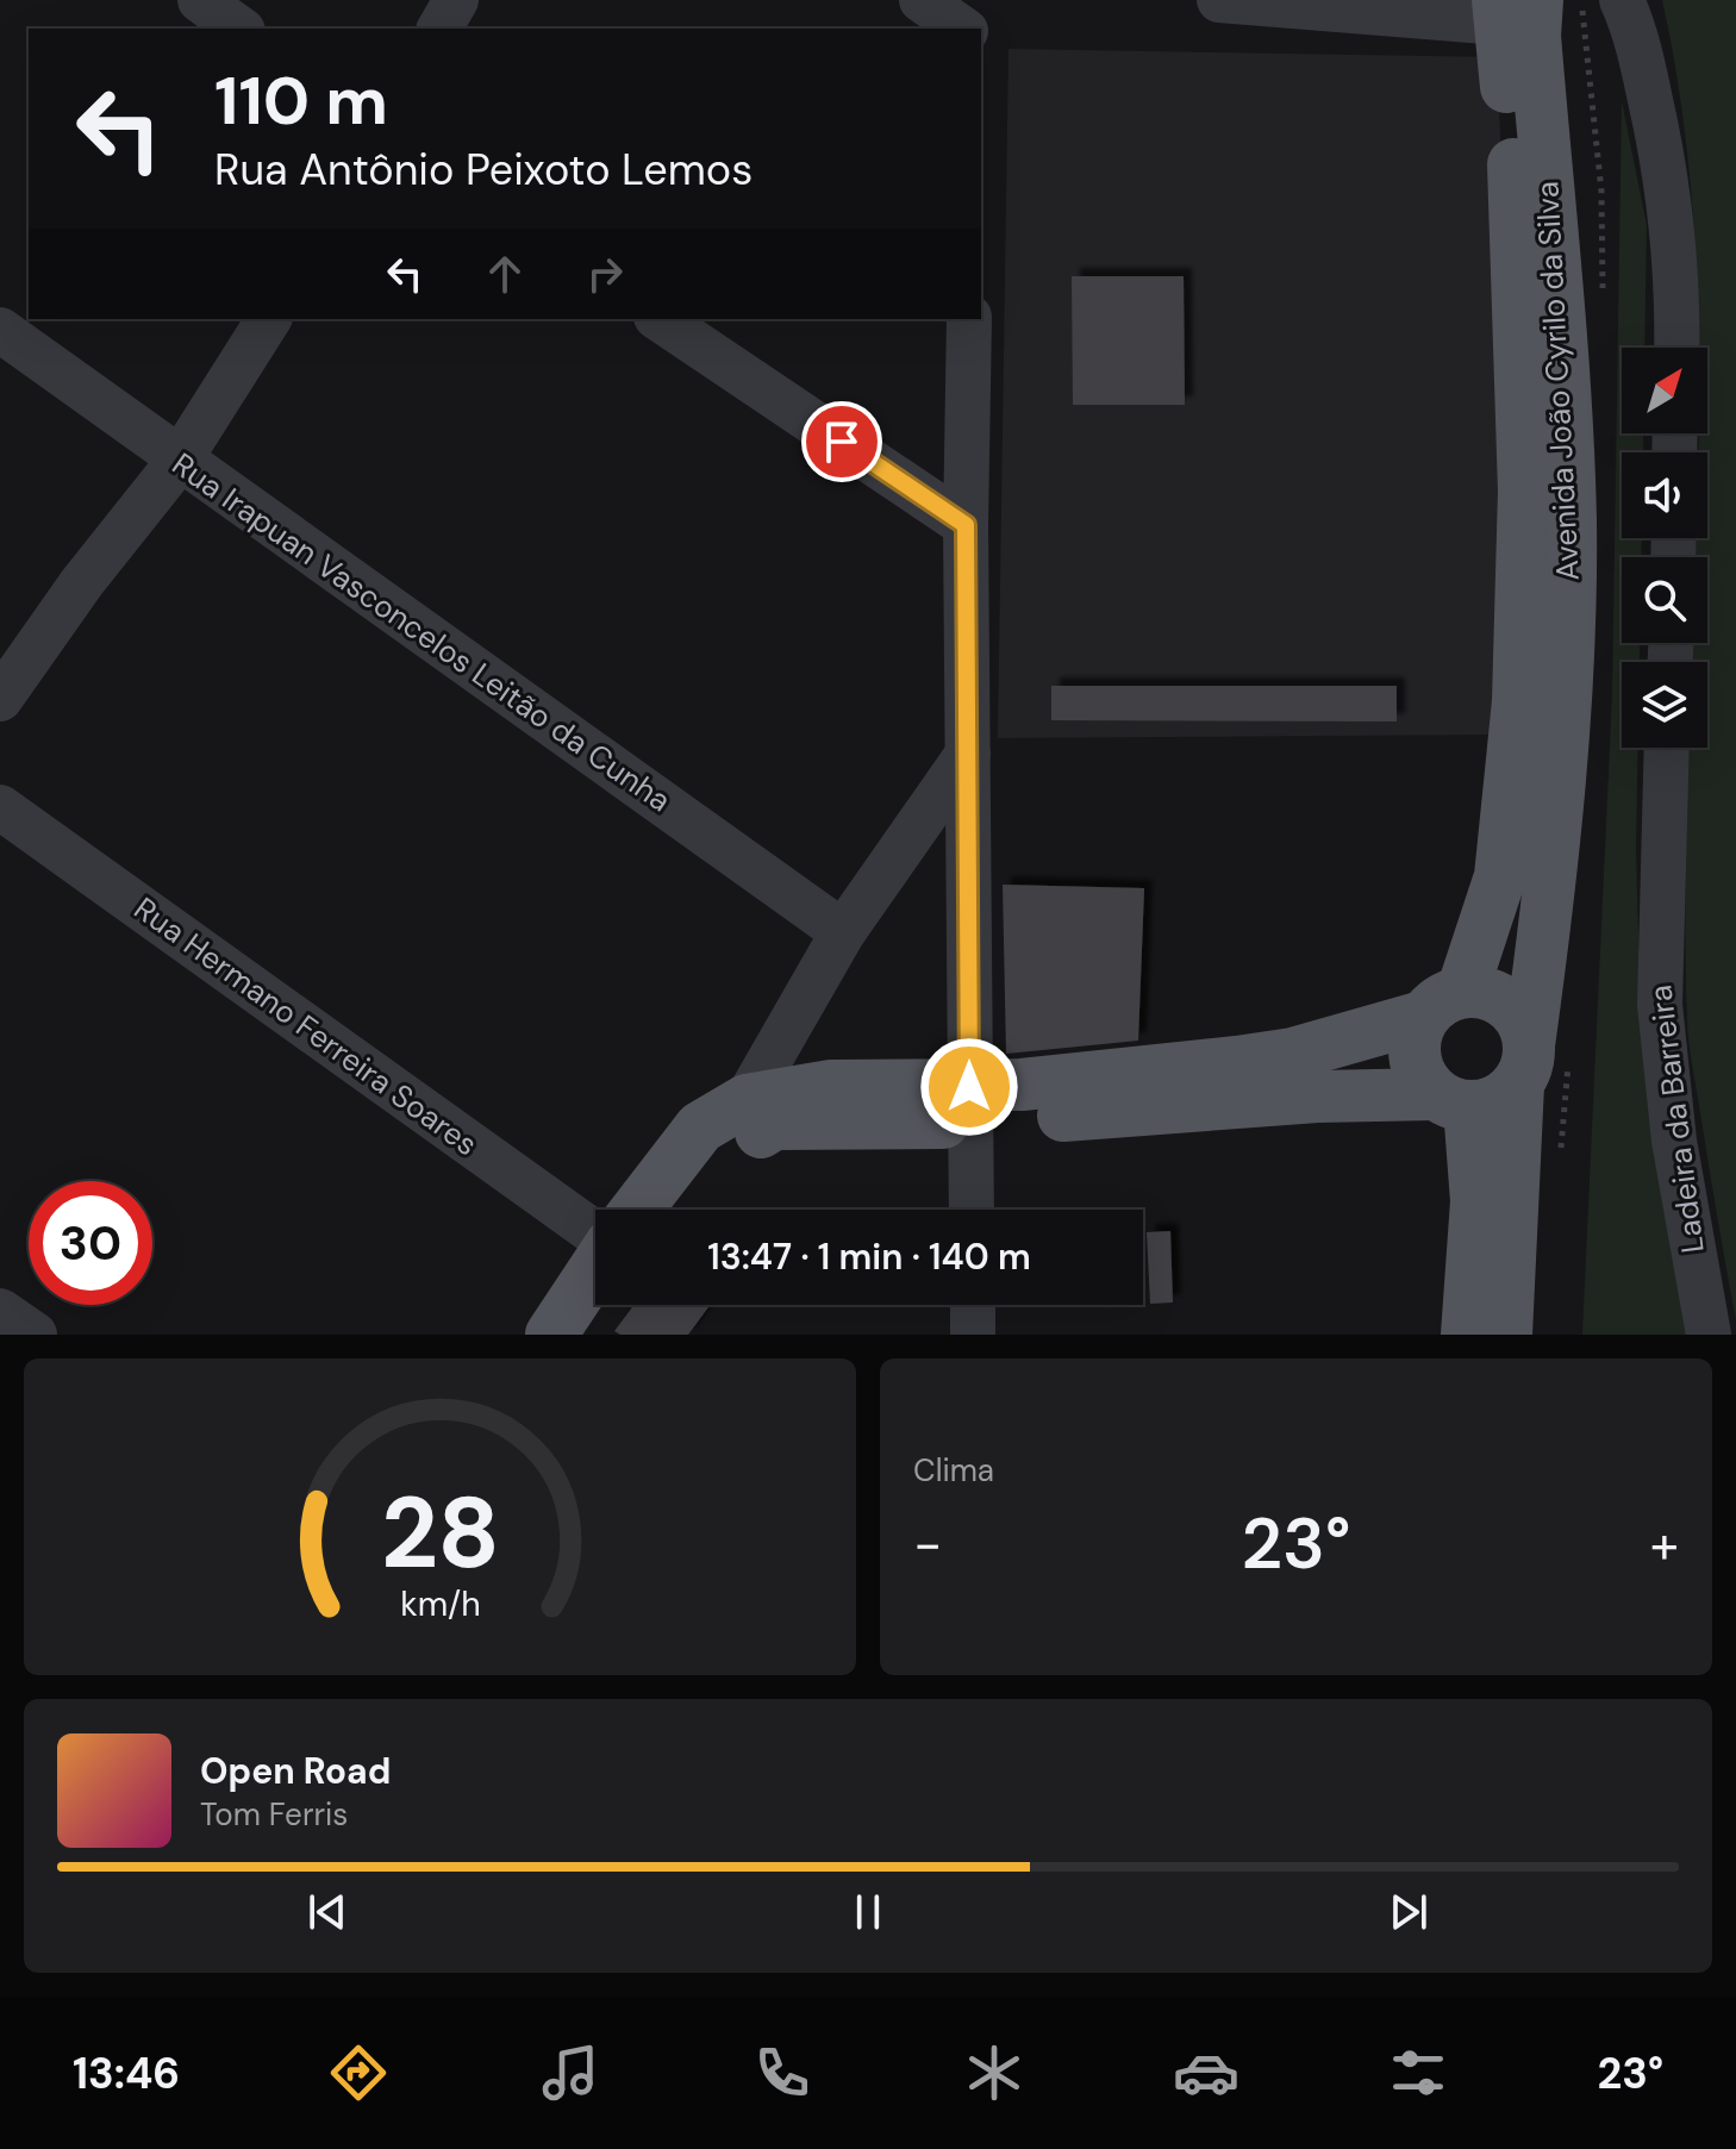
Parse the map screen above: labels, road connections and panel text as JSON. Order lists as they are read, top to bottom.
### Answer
{
  "streets": {
    "main road": ["Avenida João Cyrilo da Silva"],
    "street": ["Rua Irapuan Vasconcelos Leitão da Cunha", "Rua Hermano Ferreira Soares", "Ladeira da Barreira"]
  },
  "north": "top right",
  "page": {
    "turn": ["110 m", "Rua Antônio Peixoto Lemos"],
    "limit": "30",
    "trip": "13:47 · 1 min · 140 m",
    "tile": "Clima",
    "heat": ["−", "23°", "+"],
    "song": ["Open Road", "Tom Ferris"],
    "tabs": ["13:46", "23°"],
    "gauge": ["28", "km/h"]
  }
}
